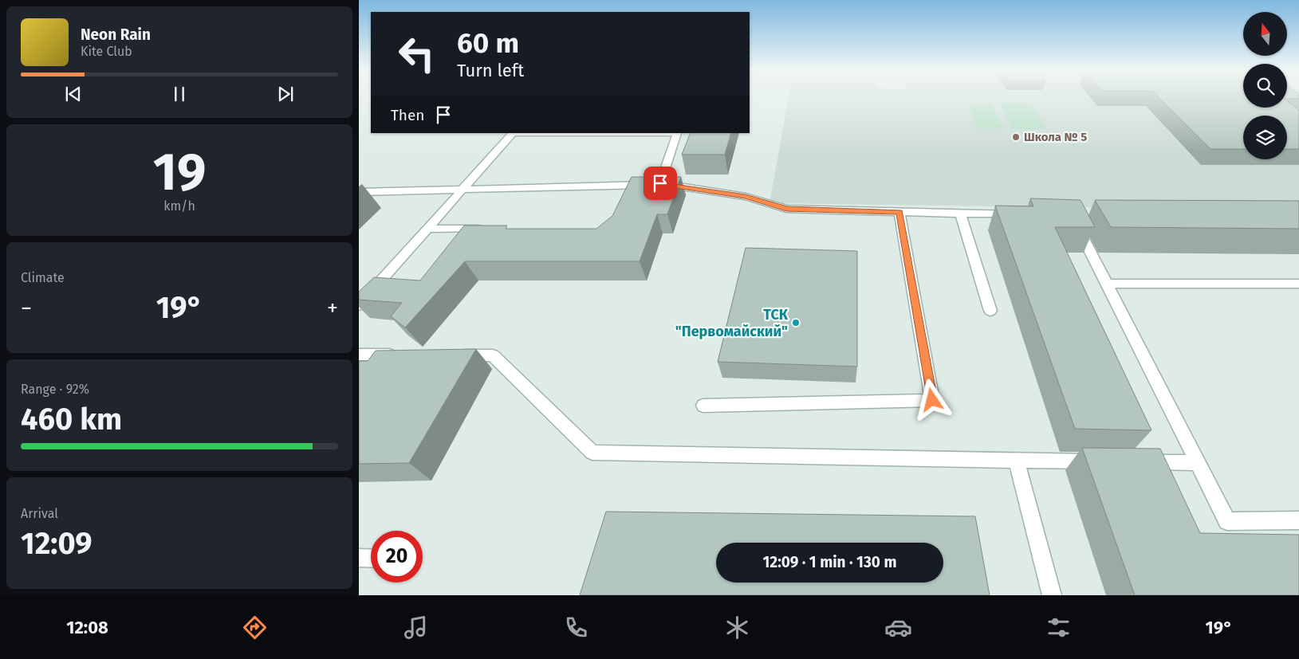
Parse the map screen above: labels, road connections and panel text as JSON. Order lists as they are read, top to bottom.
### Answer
{
  "places": ["Школа № 5", "ТСК \"Первомайский\""],
  "north": "top",
  "page": {
    "turn": ["60 m", "Turn left"],
    "song": ["Neon Rain", "Kite Club"],
    "then": "Then",
    "tile": [
      ["19", "km/h"],
      "Climate",
      ["Range · 92%", "460 km"],
      ["Arrival", "12:09"]
    ],
    "heat": ["−", "19°", "+"],
    "limit": "20",
    "trip": "12:09 · 1 min · 130 m",
    "tabs": ["12:08", "19°"]
  }
}
